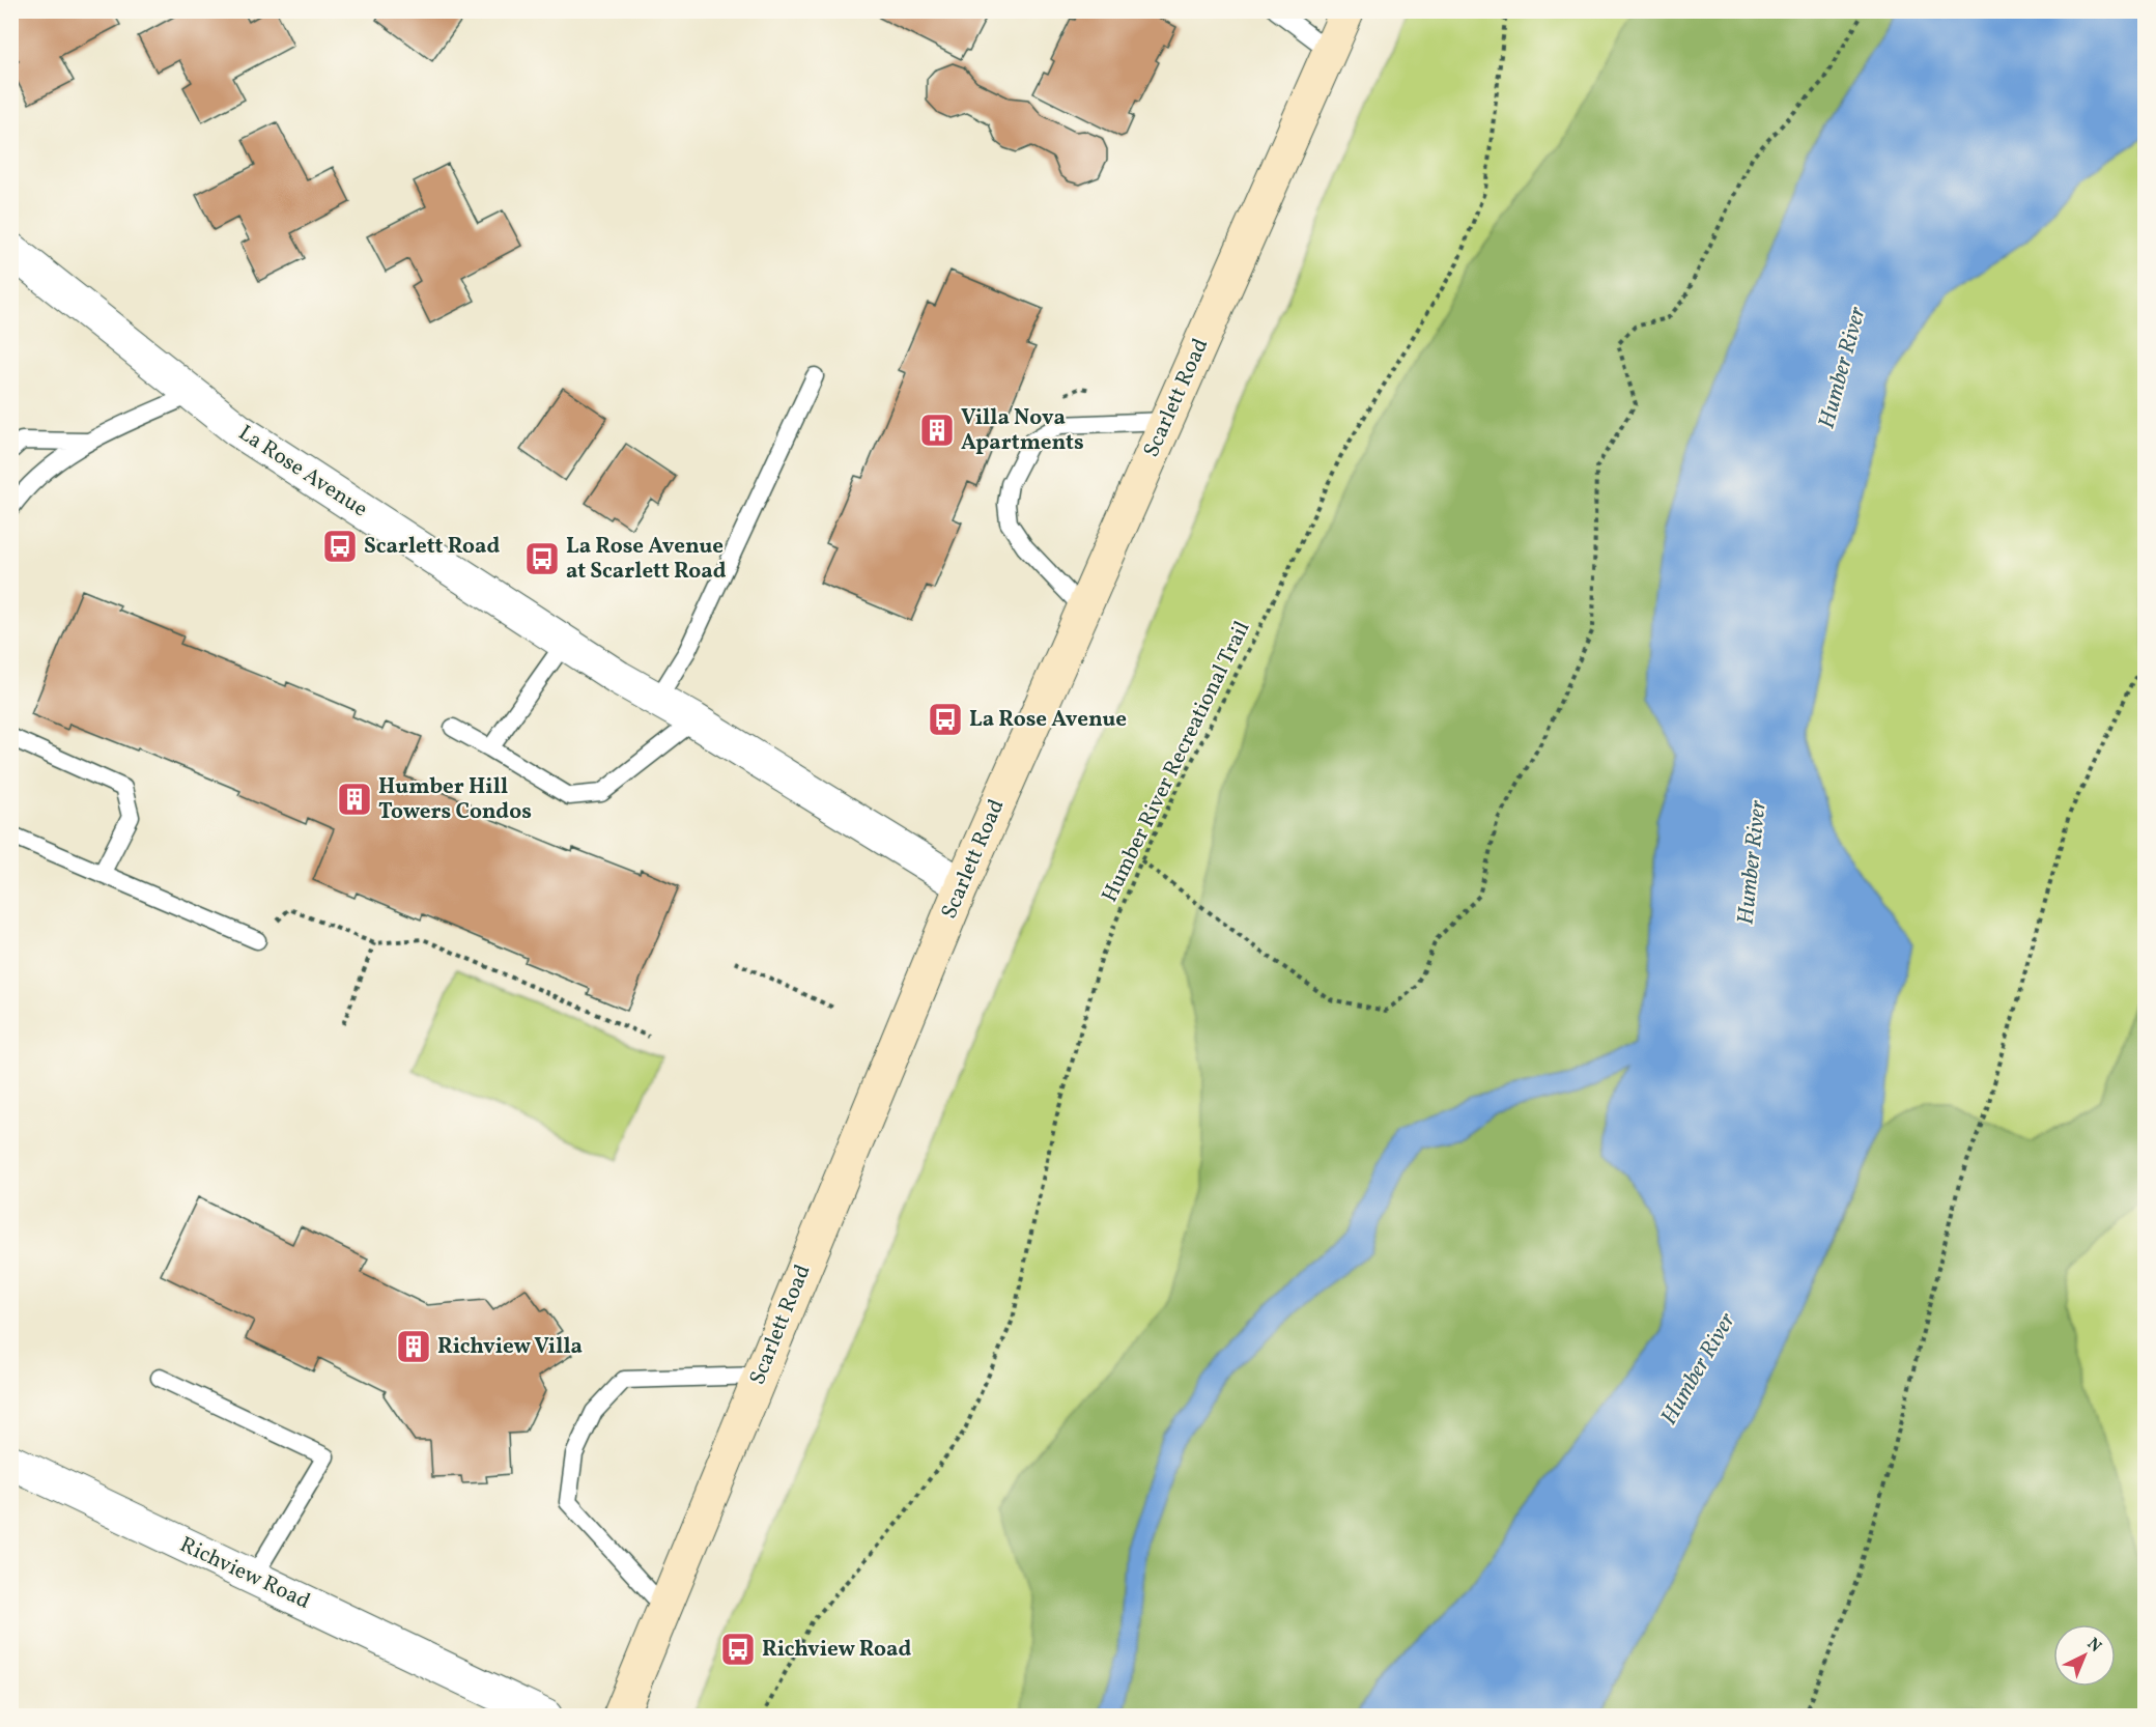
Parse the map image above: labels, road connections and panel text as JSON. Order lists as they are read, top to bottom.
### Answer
{
  "streets": {
    "main road": ["Scarlett Road"],
    "street": ["La Rose Avenue", "Richview Road"],
    "path": ["Humber River Recreational Trail"]
  },
  "crossings": [
    ["Scarlett Road", "La Rose Avenue"]
  ],
  "water": ["Humber River"],
  "places": {
    "building": ["Villa Nova Apartments", "Humber Hill Towers Condos", "Richview Villa"],
    "bus stop": [
      "Scarlett Road",
      "La Rose Avenue at Scarlett Road",
      "La Rose Avenue",
      "Richview Road"
    ]
  },
  "north": "top right"
}
